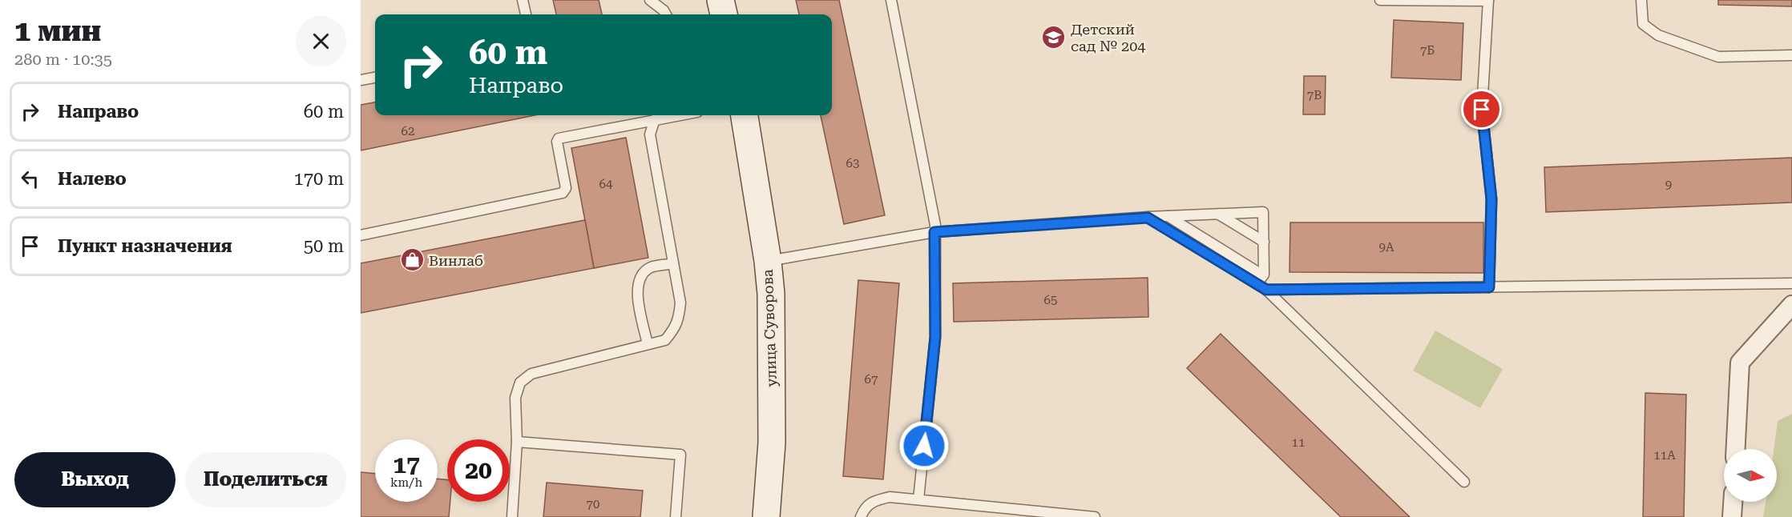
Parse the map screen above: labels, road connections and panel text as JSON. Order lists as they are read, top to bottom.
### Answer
{
  "streets": {
    "main road": ["улица Суворова"]
  },
  "places": {
    "school or university": ["Детский сад № 204"],
    "shop": ["Винлаб"]
  },
  "house_numbers": [
    "7Б",
    "7В",
    "62",
    "63",
    "64",
    "9",
    "9А",
    "65",
    "67",
    "11",
    "11А",
    "70"
  ],
  "north": "right",
  "page": {
    "heading": ["1 мин", "280 m · 10:35"],
    "turn": ["60 m", "Направо"],
    "list": [
      {
        "name": "Направо",
        "value": "60 m"
      },
      {
        "name": "Налево",
        "value": "170 m"
      },
      {
        "name": "Пункт назначения",
        "value": "50 m"
      }
    ],
    "speed": "17 km/h",
    "limit": "20",
    "buttons": ["Выход", "Поделиться"]
  }
}
